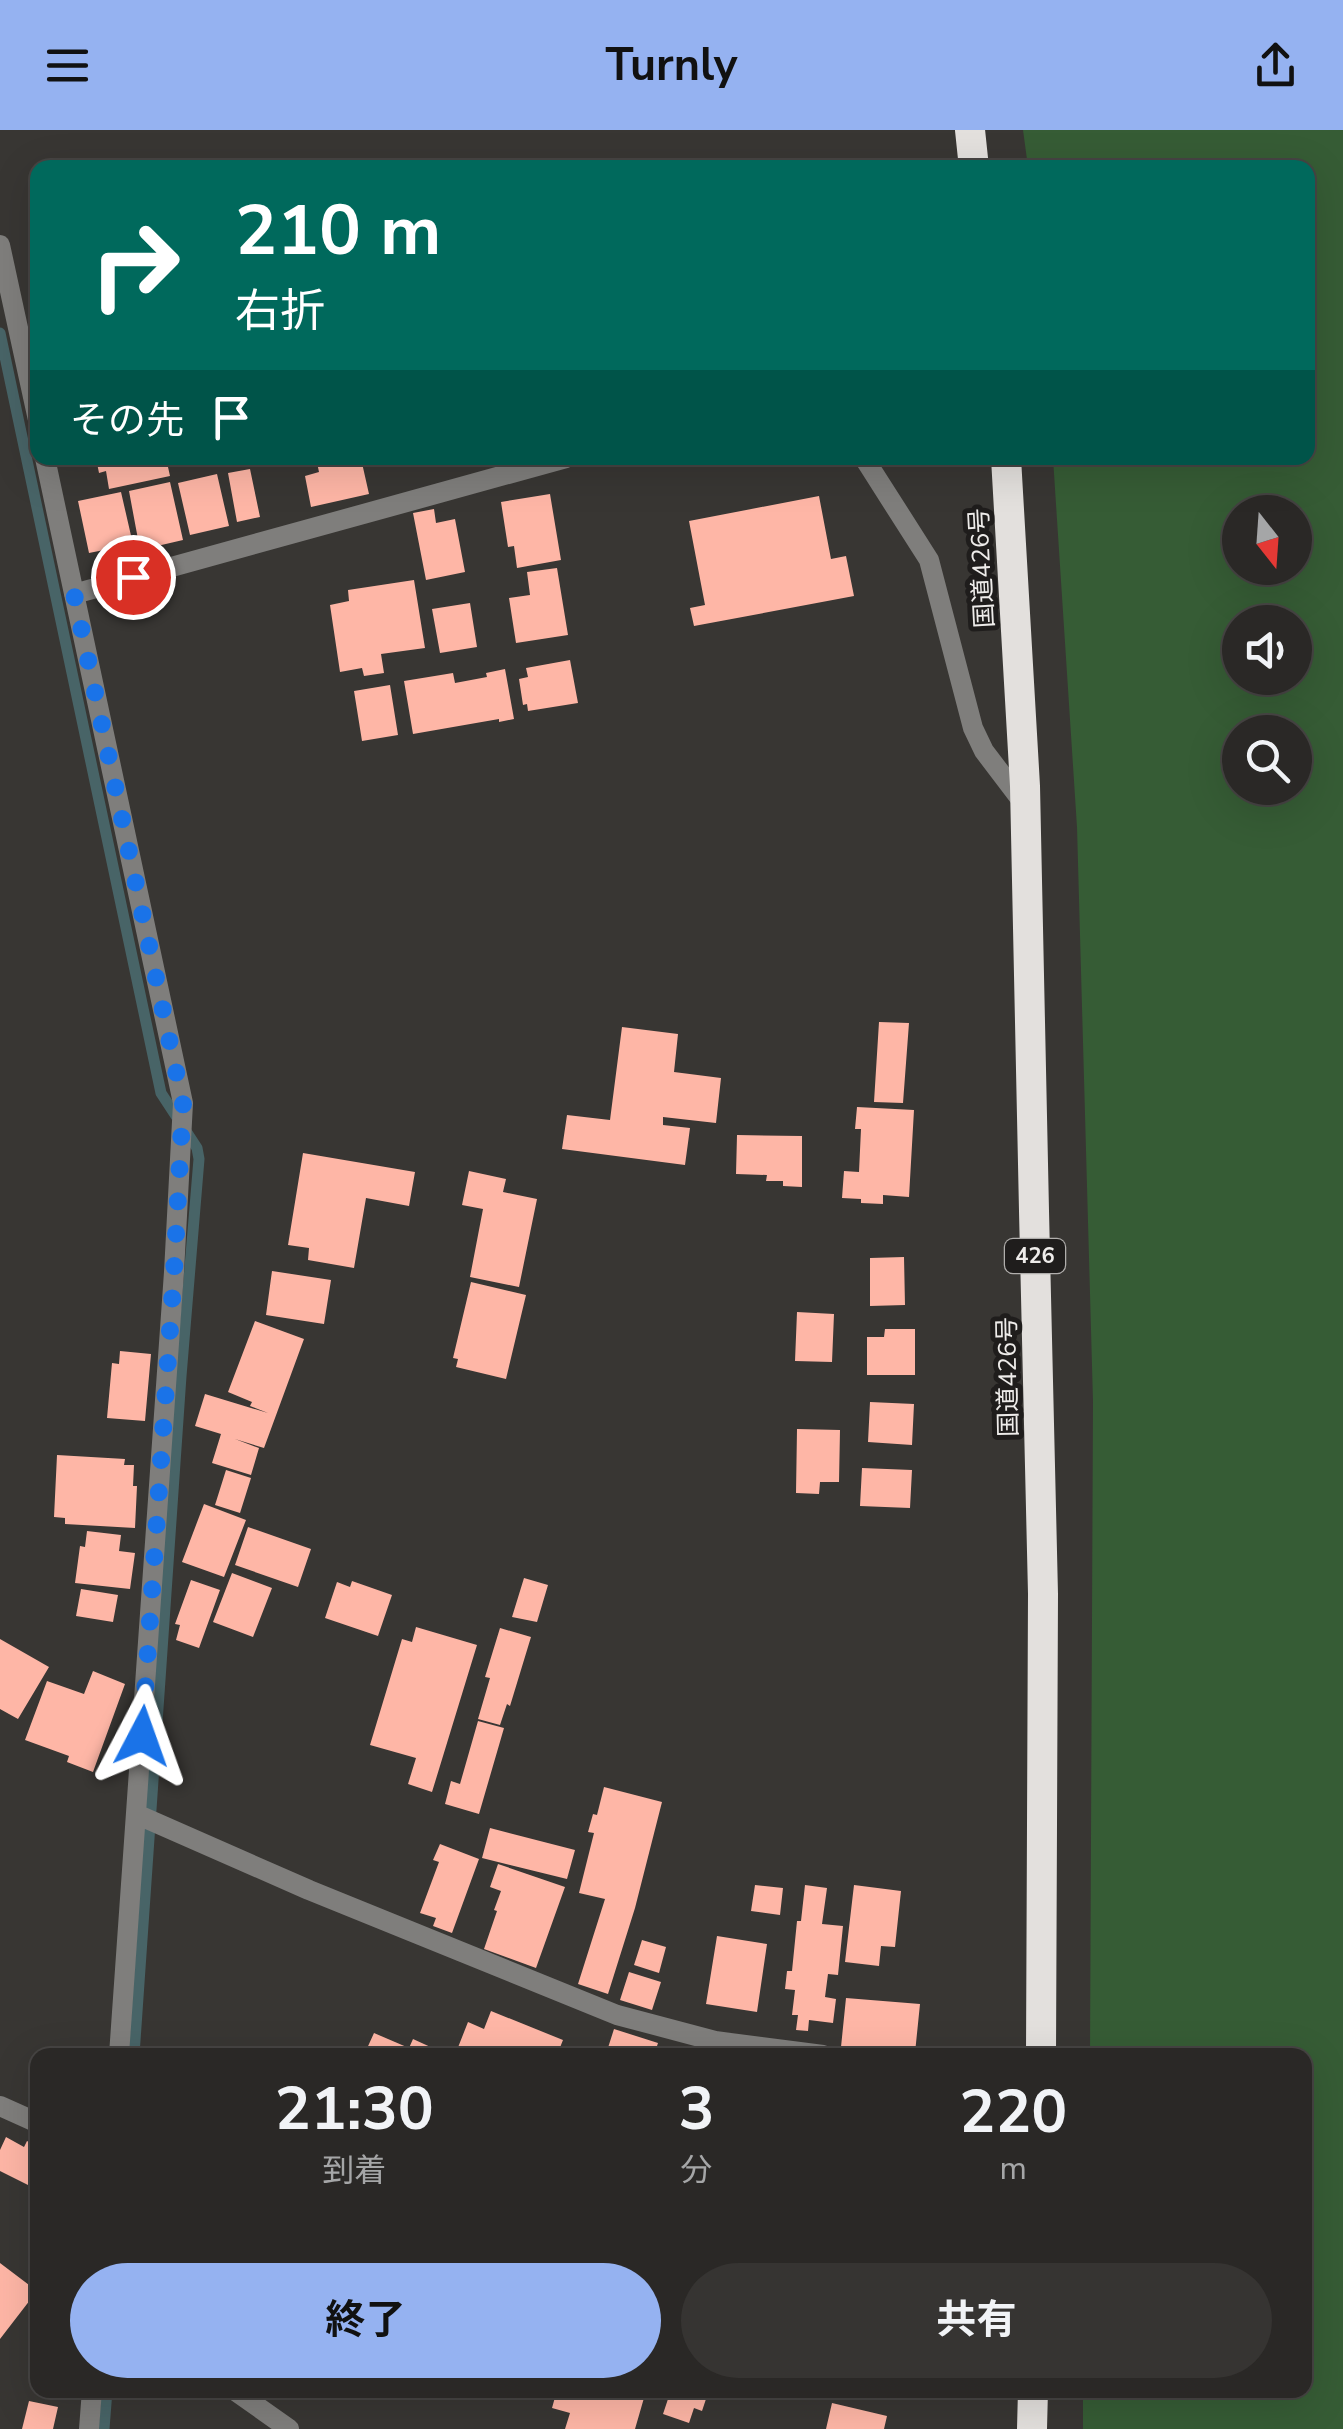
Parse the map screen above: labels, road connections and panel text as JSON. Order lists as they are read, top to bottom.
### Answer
{
  "streets": {
    "highway": ["国道426号", "426"]
  },
  "north": "bottom",
  "page": {
    "header": "Turnly",
    "turn": ["210 m", "右折"],
    "then": "その先",
    "eta": [
      "21:30",
      "到着",
      "3",
      "分",
      "220",
      "m"
    ],
    "buttons": ["終了", "共有"]
  }
}
